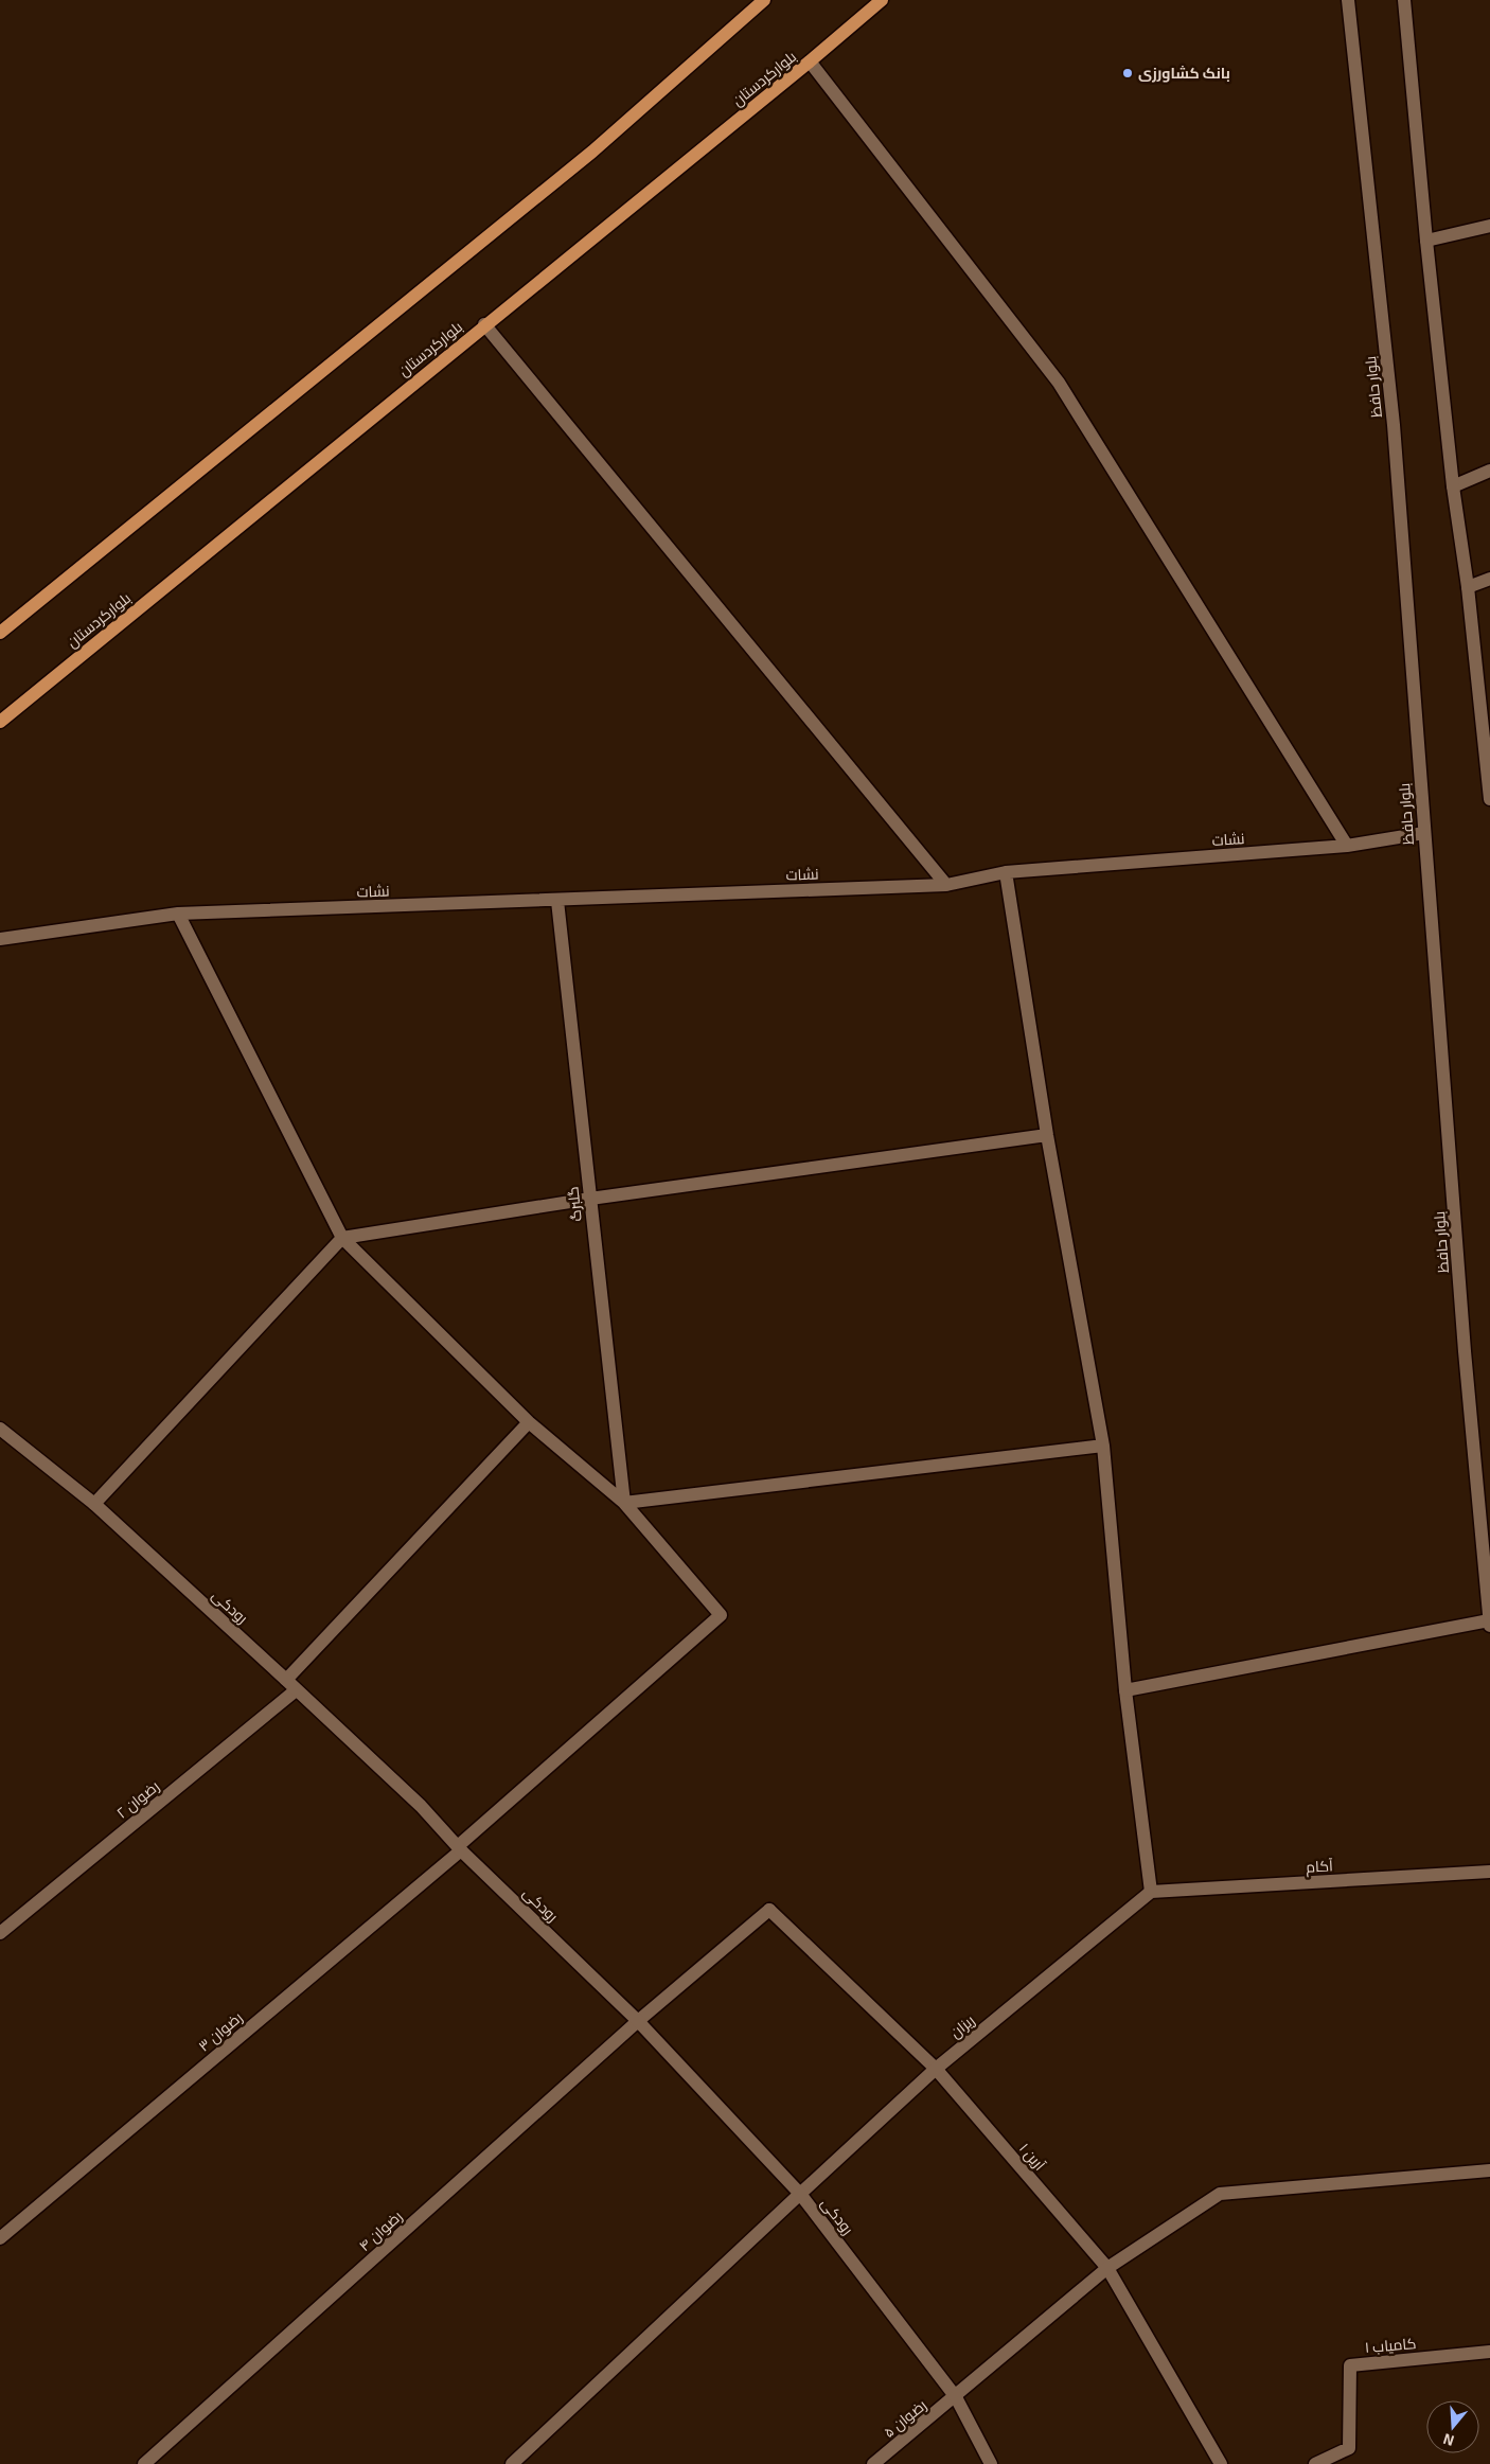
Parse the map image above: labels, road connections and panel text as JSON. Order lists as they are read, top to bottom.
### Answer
{
  "streets": {
    "main road": ["بلوارکردستان"],
    "street": [
      "بلوار حافظ",
      "نشات",
      "گلبرگ",
      "رودکی",
      "رضوان ۲",
      "آکام",
      "ریزان",
      "رضوان ۳",
      "آرین ۱",
      "رضوان ۴",
      "کامیاب ۱",
      "رضوان ۵"
    ]
  },
  "crossings": [
    ["بلوار حافظ", "نشات"],
    ["نشات", "گلبرگ"],
    ["گلبرگ", "رضوان ۳"],
    ["رودکی", "رضوان ۲"],
    ["رودکی", "ریزان"],
    ["رودکی", "رضوان ۳"],
    ["رودکی", "رضوان ۴"],
    ["رودکی", "رضوان ۵"],
    ["آکام", "ریزان"],
    ["ریزان", "آرین ۱"],
    ["آرین ۱", "رضوان ۴"],
    ["آرین ۱", "رضوان ۵"]
  ],
  "places": ["بانک کشاورزی"],
  "north": "bottom"
}
